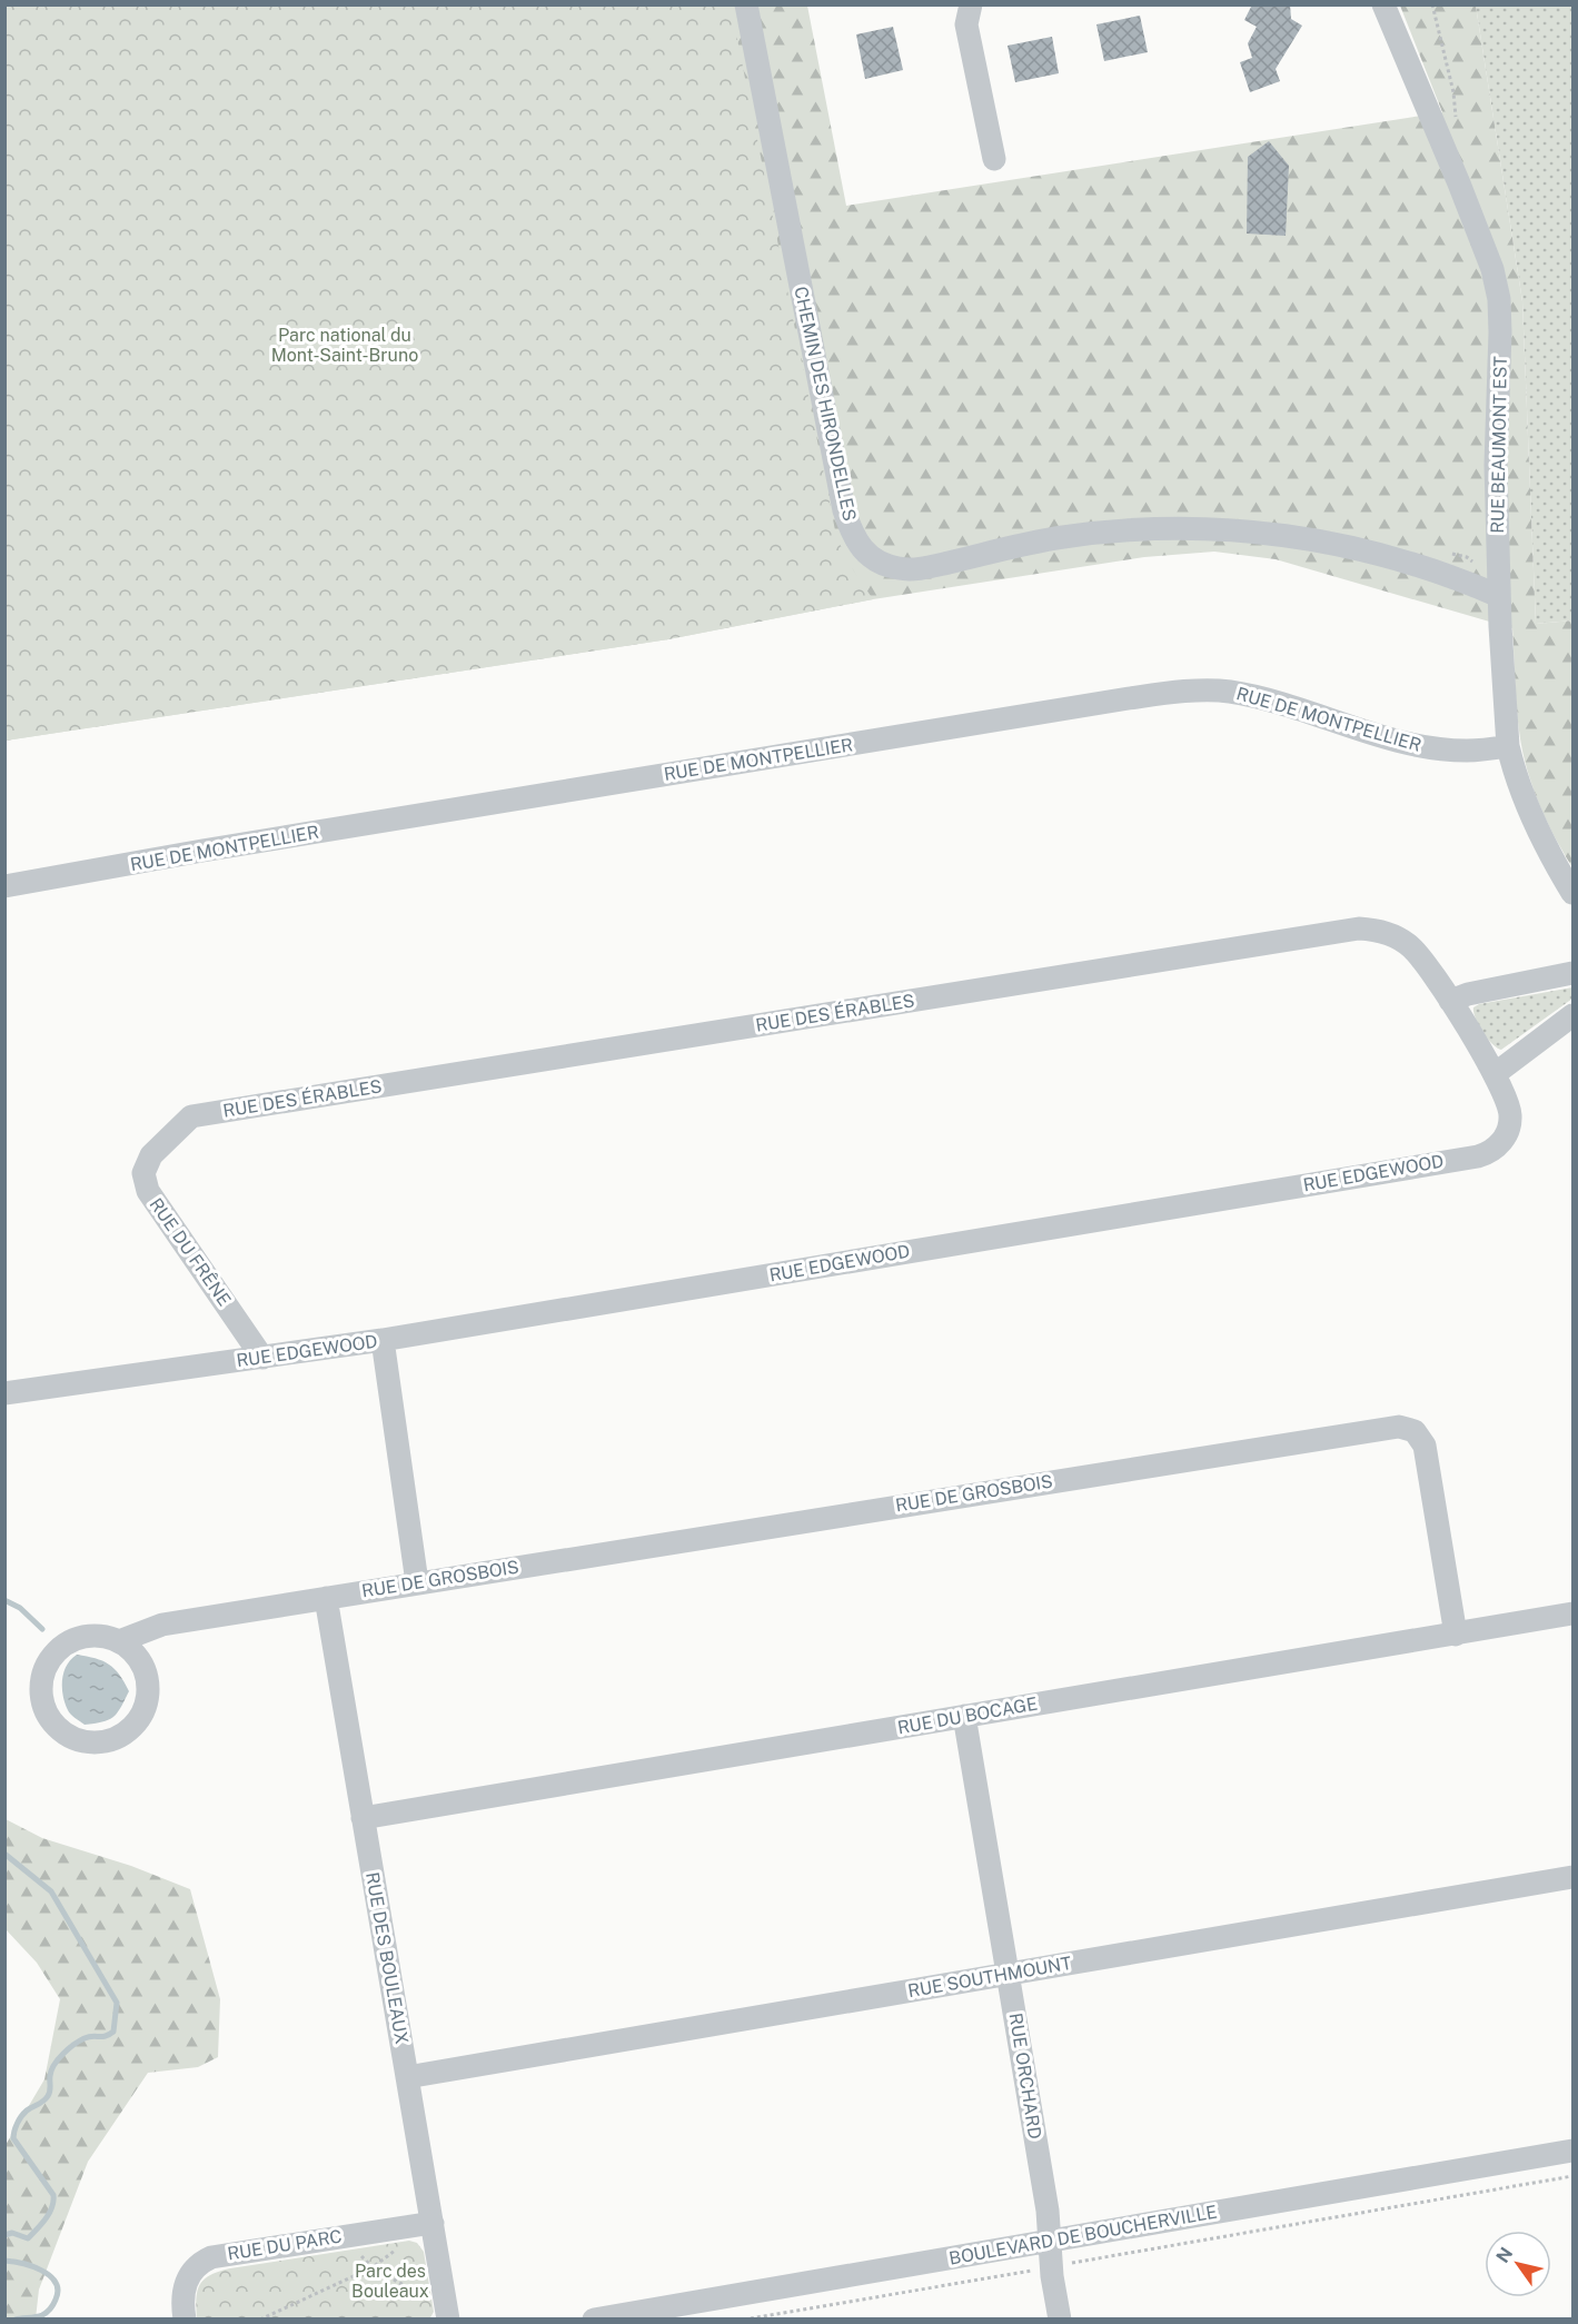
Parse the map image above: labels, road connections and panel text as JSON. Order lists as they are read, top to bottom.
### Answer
{
  "streets": {
    "street": [
      "CHEMIN DES HIRONDELLES",
      "RUE BEAUMONT EST",
      "RUE DE MONTPELLIER",
      "RUE DES ÉRABLES",
      "RUE EDGEWOOD",
      "RUE DU FRÊNE",
      "RUE DE GROSBOIS",
      "RUE DU BOCAGE",
      "RUE DES BOULEAUX",
      "RUE SOUTHMOUNT",
      "RUE ORCHARD",
      "BOULEVARD DE BOUCHERVILLE",
      "RUE DU PARC"
    ]
  },
  "crossings": [
    ["CHEMIN DES HIRONDELLES", "RUE BEAUMONT EST"],
    ["RUE BEAUMONT EST", "RUE DE MONTPELLIER"],
    ["RUE DES ÉRABLES", "RUE EDGEWOOD"],
    ["RUE DES ÉRABLES", "RUE DU FRÊNE"],
    ["RUE EDGEWOOD", "RUE DU FRÊNE"],
    ["RUE DE GROSBOIS", "RUE DU BOCAGE"],
    ["RUE DE GROSBOIS", "RUE DES BOULEAUX"],
    ["RUE DU BOCAGE", "RUE DES BOULEAUX"],
    ["RUE DU BOCAGE", "RUE ORCHARD"],
    ["RUE DES BOULEAUX", "RUE SOUTHMOUNT"],
    ["RUE DES BOULEAUX", "RUE DU PARC"],
    ["RUE SOUTHMOUNT", "RUE ORCHARD"],
    ["RUE ORCHARD", "BOULEVARD DE BOUCHERVILLE"]
  ],
  "parks": ["Parc national du Mont-Saint-Bruno", "Parc des Bouleaux"],
  "north": "top left"
}
